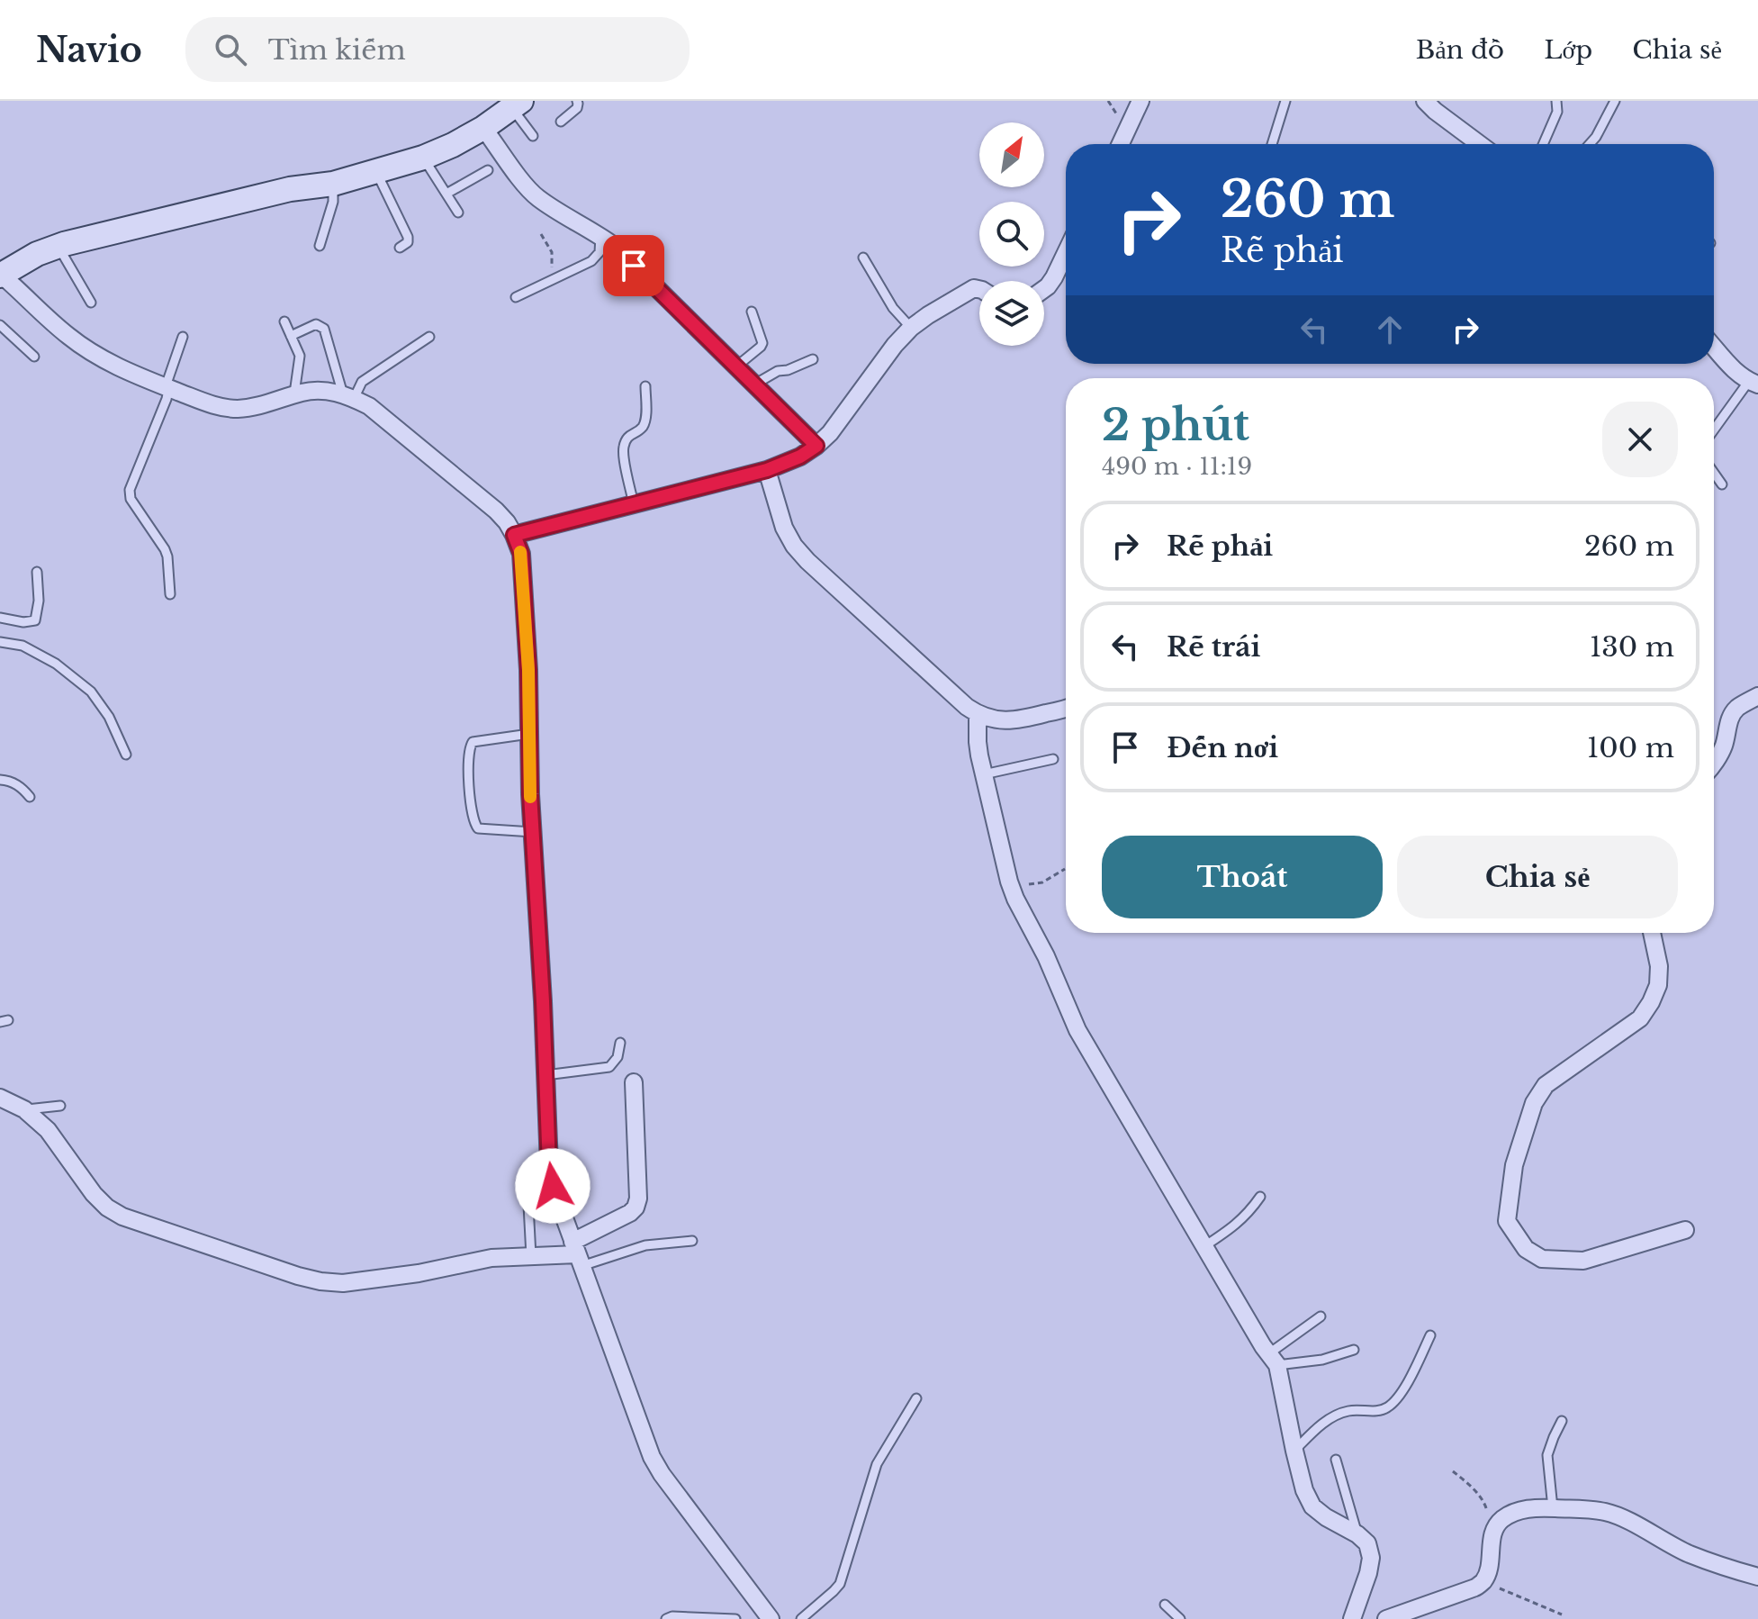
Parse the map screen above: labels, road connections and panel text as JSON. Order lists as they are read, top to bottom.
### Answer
{
  "north": "top right",
  "page": {
    "header": "Navio",
    "search": "Tìm kiếm",
    "nav": ["Bản đồ", "Lớp", "Chia sẻ"],
    "turn": ["260 m", "Rẽ phải"],
    "heading": ["2 phút", "490 m · 11:19"],
    "list": [
      {
        "name": "Rẽ phải",
        "value": "260 m"
      },
      {
        "name": "Rẽ trái",
        "value": "130 m"
      },
      {
        "name": "Đến nơi",
        "value": "100 m"
      }
    ],
    "buttons": ["Thoát", "Chia sẻ"]
  }
}
